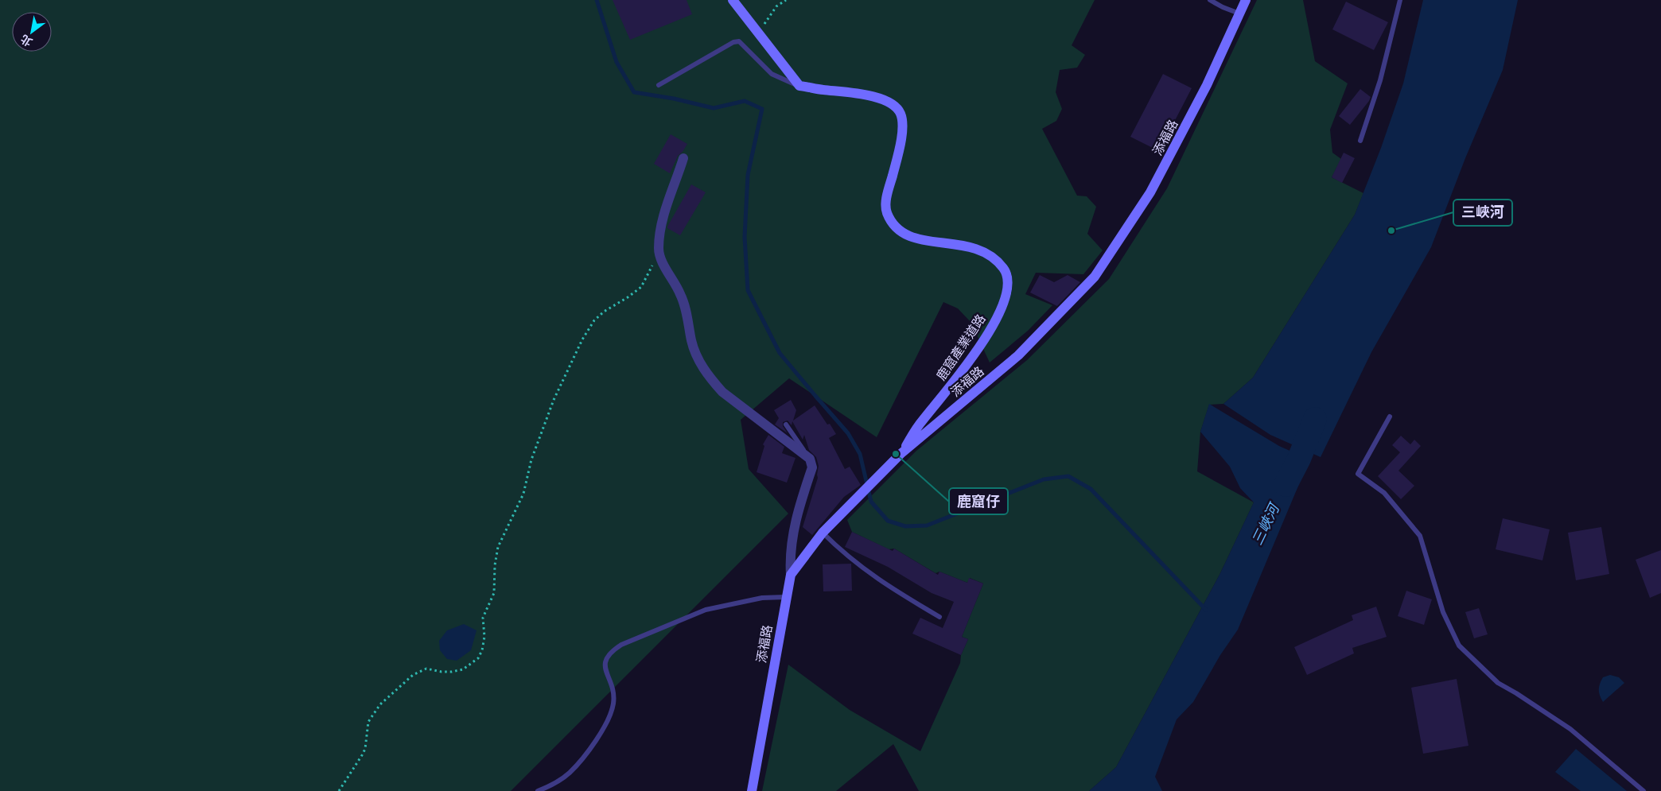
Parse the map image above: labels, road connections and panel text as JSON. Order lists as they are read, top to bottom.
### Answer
{
  "streets": {
    "street": ["添福路", "鹿窟產業道路"]
  },
  "crossings": [
    ["添福路", "鹿窟產業道路"]
  ],
  "water": ["三峽河"],
  "places": ["三峽河", "鹿窟仔"],
  "north": "bottom left"
}
